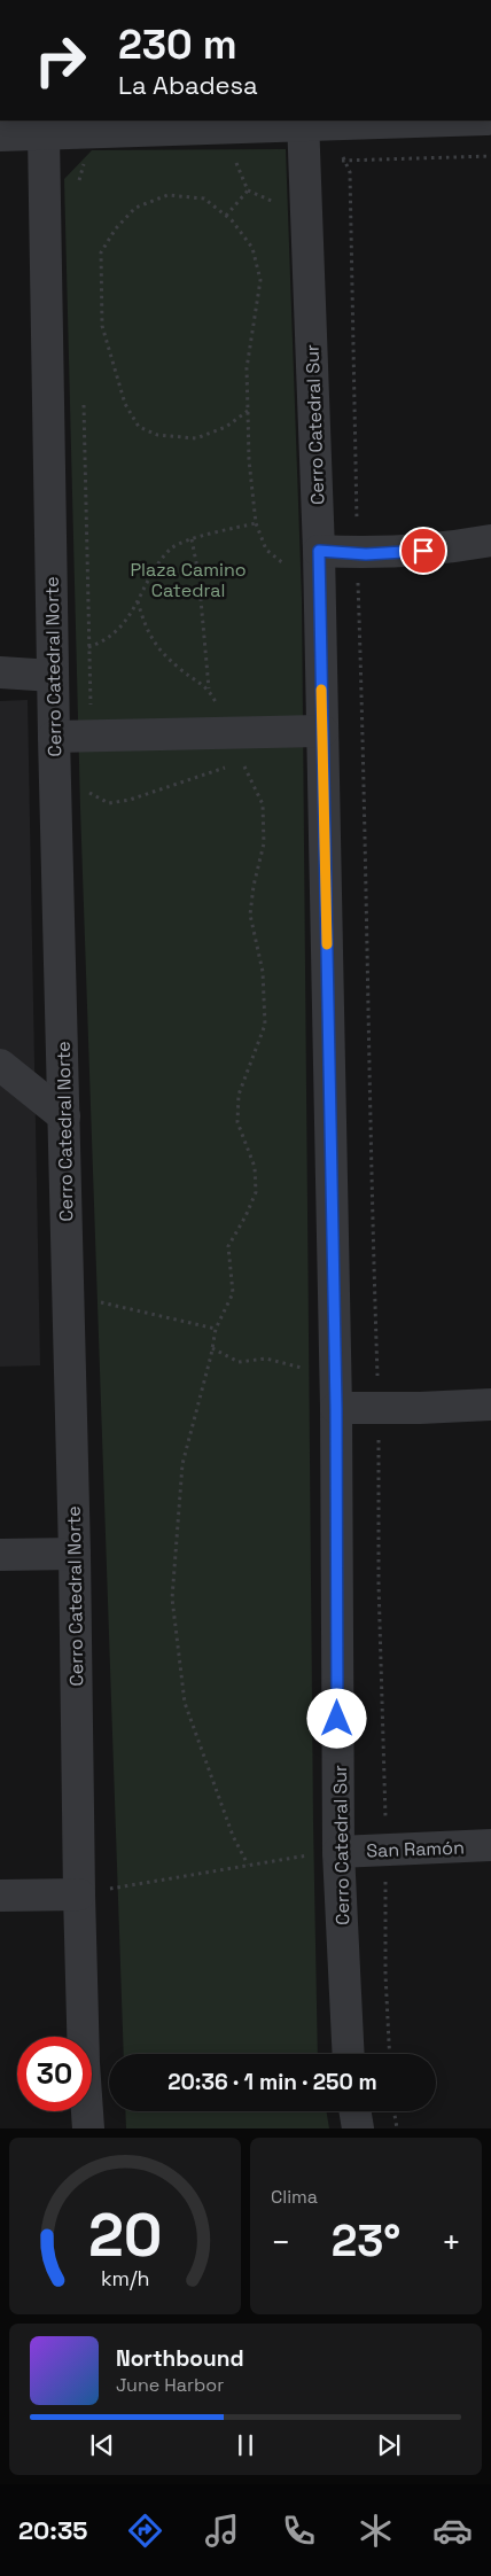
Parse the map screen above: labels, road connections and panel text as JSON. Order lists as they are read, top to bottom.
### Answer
{
  "streets": {
    "street": ["Cerro Catedral Sur", "Cerro Catedral Norte", "San Ramón"]
  },
  "crossings": [
    ["Cerro Catedral Sur", "San Ramón"]
  ],
  "parks": ["Plaza Camino Catedral"],
  "page": {
    "turn": ["230 m", "La Abadesa"],
    "limit": "30",
    "trip": "20:36 · 1 min · 250 m",
    "tile": "Clima",
    "heat": ["−", "23°", "+"],
    "song": ["Northbound", "June Harbor"],
    "tabs": "20:35",
    "gauge": ["20", "km/h"]
  }
}
